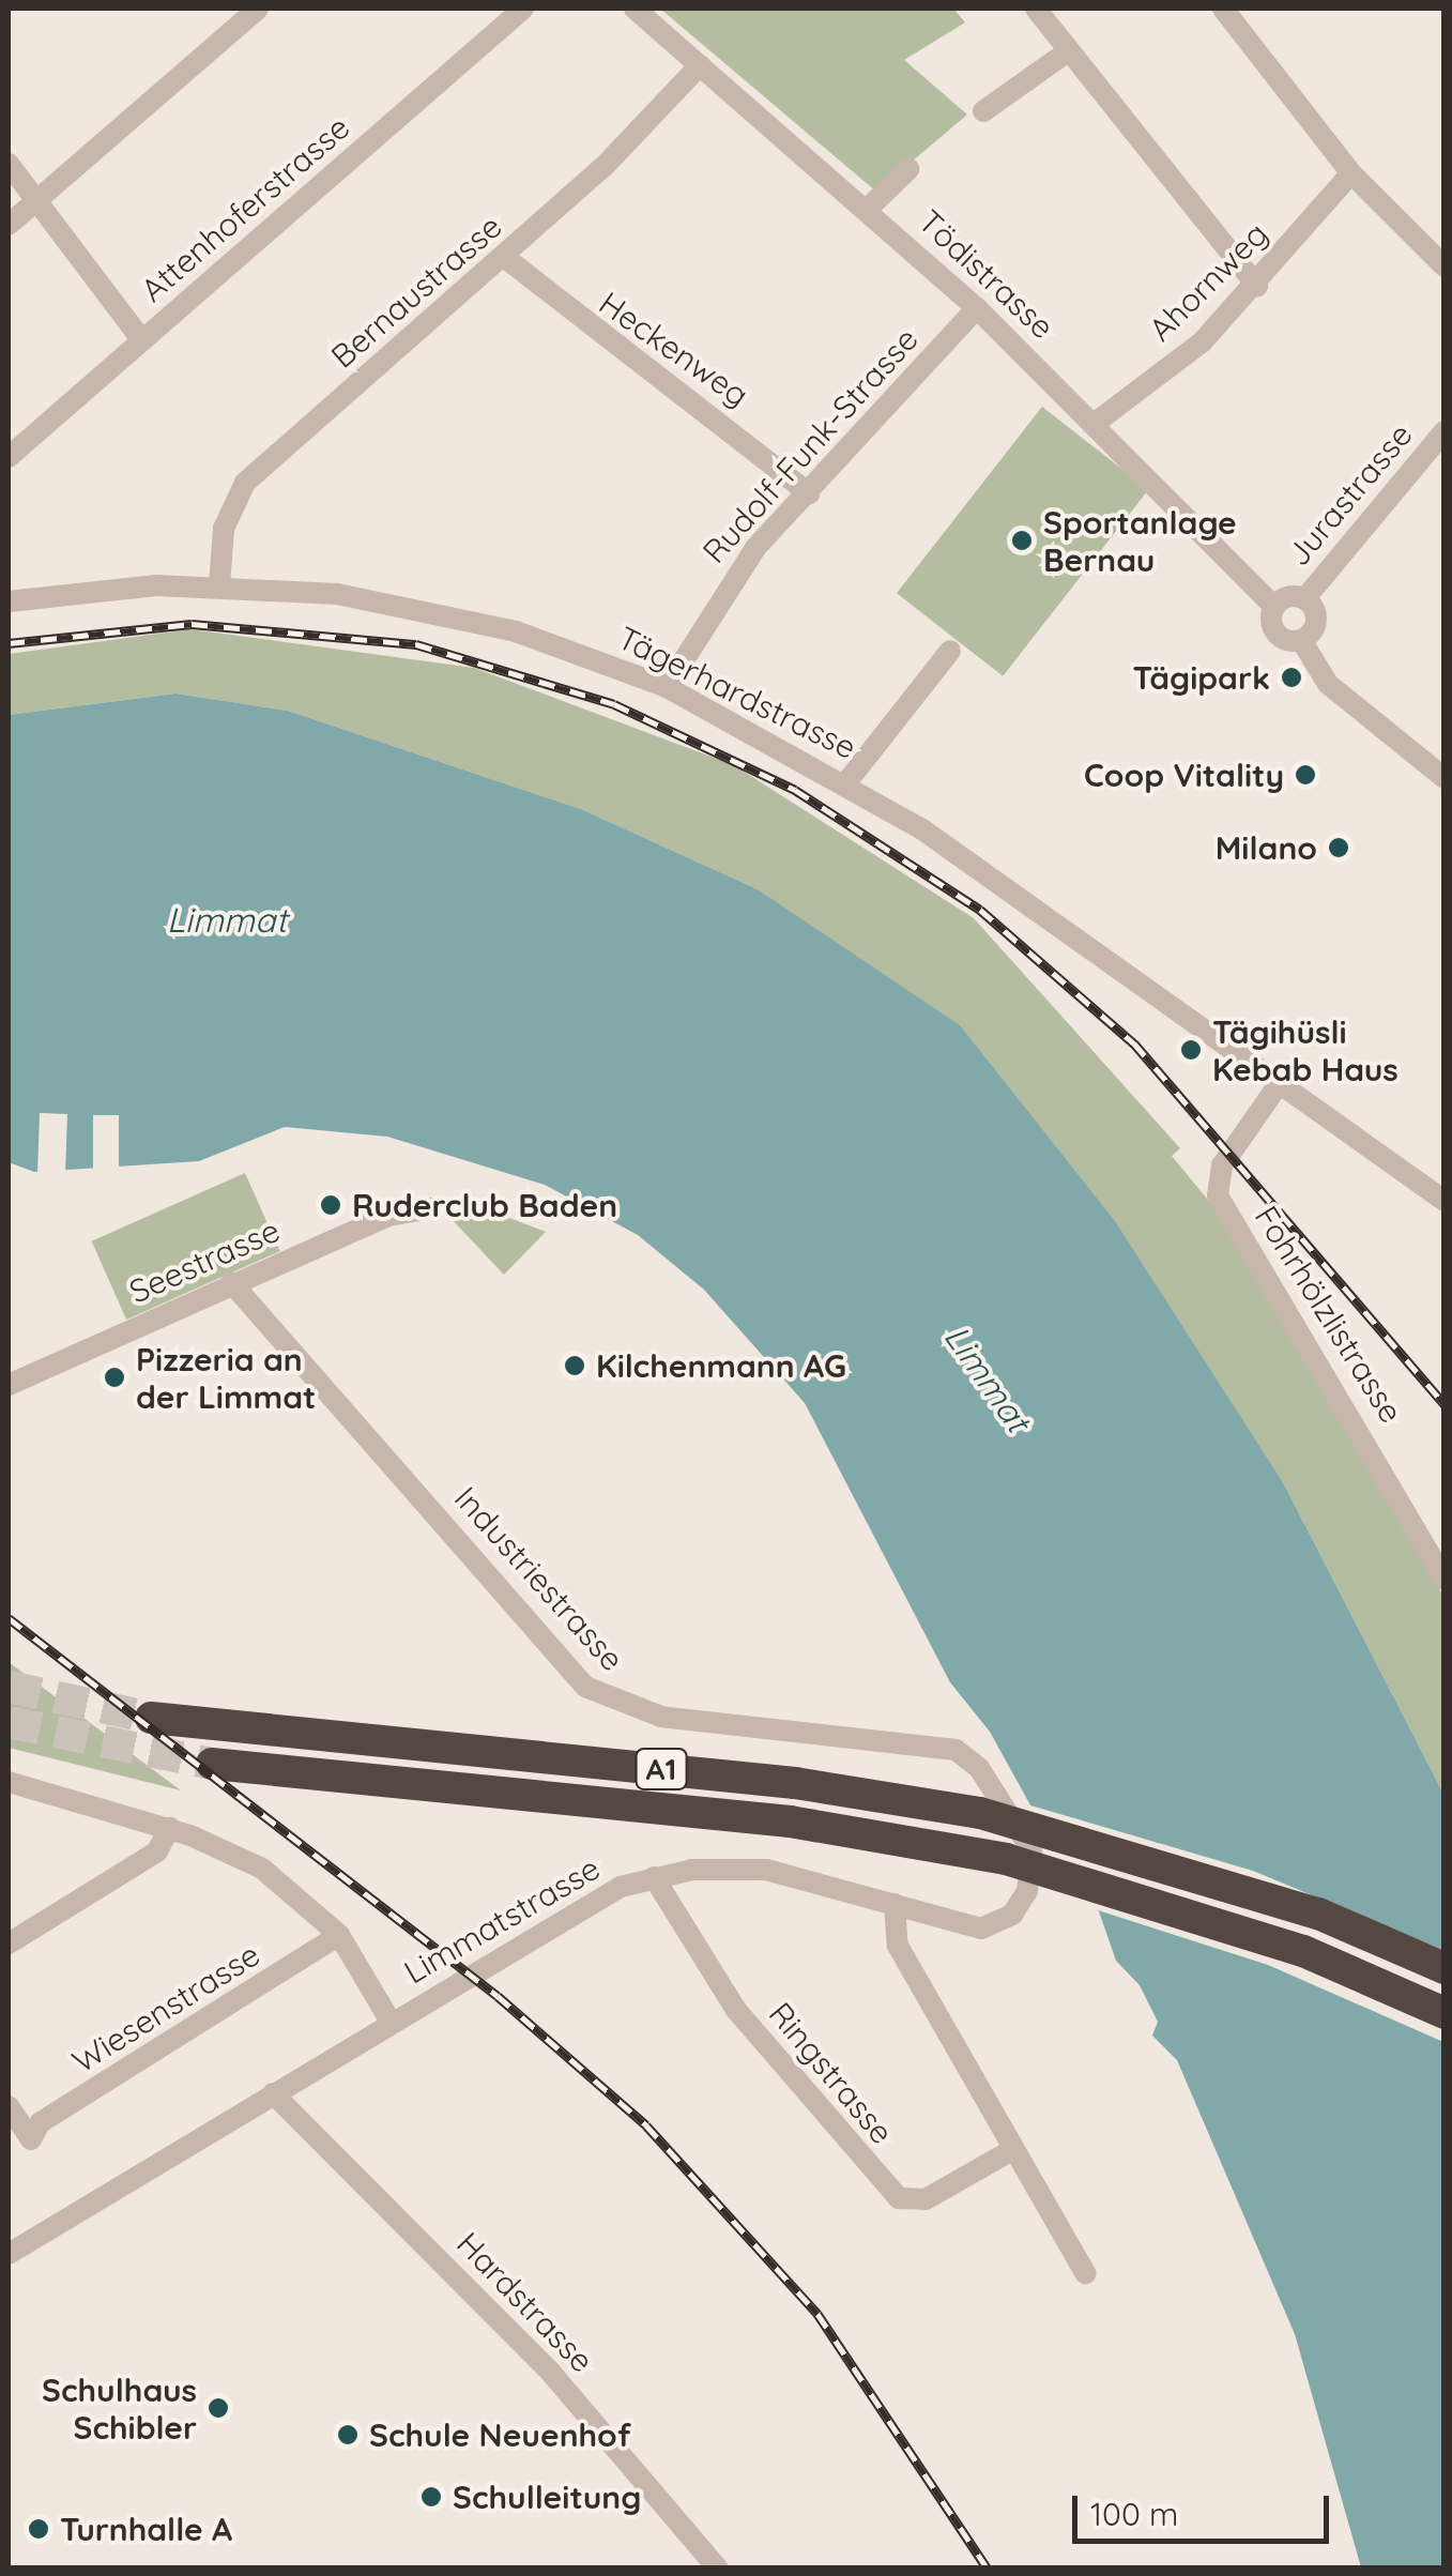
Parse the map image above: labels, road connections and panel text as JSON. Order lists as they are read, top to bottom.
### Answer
{
  "streets": {
    "highway": ["A1"],
    "street": [
      "Attenhoferstrasse",
      "Tödistrasse",
      "Ahornweg",
      "Bernaustrasse",
      "Heckenweg",
      "Rudolf-Funk-Strasse",
      "Jurastrasse",
      "Tägerhardstrasse",
      "Seestrasse",
      "Fohrhölzlistrasse",
      "Industriestrasse",
      "Limmatstrasse",
      "Wiesenstrasse",
      "Ringstrasse",
      "Hardstrasse"
    ]
  },
  "crossings": [
    ["Tödistrasse", "Ahornweg"],
    ["Tödistrasse", "Bernaustrasse"],
    ["Tödistrasse", "Rudolf-Funk-Strasse"],
    ["Bernaustrasse", "Heckenweg"],
    ["Bernaustrasse", "Tägerhardstrasse"],
    ["Heckenweg", "Rudolf-Funk-Strasse"],
    ["Rudolf-Funk-Strasse", "Tägerhardstrasse"],
    ["Tägerhardstrasse", "Fohrhölzlistrasse"],
    ["Seestrasse", "Industriestrasse"],
    ["Industriestrasse", "A1"],
    ["Industriestrasse", "Limmatstrasse"],
    ["A1", "Limmatstrasse"],
    ["Limmatstrasse", "Ringstrasse"],
    ["Limmatstrasse", "Hardstrasse"]
  ],
  "water": ["Limmat"],
  "places": [
    "Sportanlage Bernau",
    "Tägipark",
    "Coop Vitality",
    "Milano",
    "Tägihüsli Kebab Haus",
    "Ruderclub Baden",
    "Kilchenmann AG",
    "Pizzeria an der Limmat",
    "Schulhaus Schibler",
    "Schule Neuenhof",
    "Schulleitung",
    "Turnhalle A"
  ],
  "scale_bar": "100 m"
}
